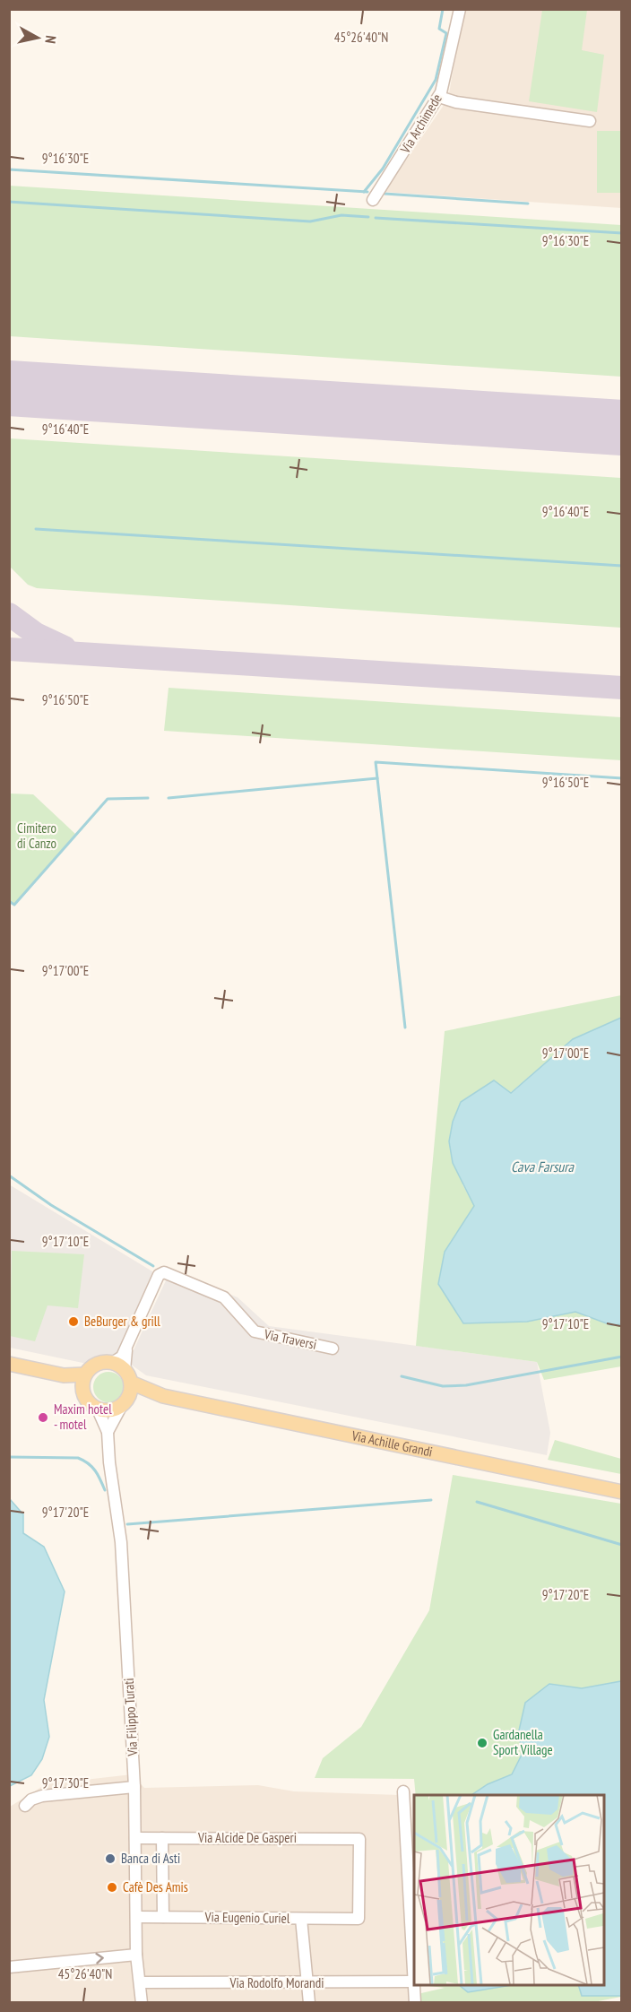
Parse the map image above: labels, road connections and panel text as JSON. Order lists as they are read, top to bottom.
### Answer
{
  "streets": {
    "main road": ["Via Achille Grandi"],
    "street": [
      "Via Archimede",
      "Via Traversi",
      "Via Filippo Turati",
      "Via Alcide De Gasperi",
      "Via Eugenio Curiel",
      "Via Rodolfo Morandi"
    ]
  },
  "crossings": [
    ["Via Achille Grandi", "Via Filippo Turati"],
    ["Via Filippo Turati", "Via Alcide De Gasperi"],
    ["Via Filippo Turati", "Via Eugenio Curiel"],
    ["Via Filippo Turati", "Via Rodolfo Morandi"],
    ["Via Alcide De Gasperi", "Via Eugenio Curiel"]
  ],
  "water": ["Cava Farsura"],
  "parks": ["Cimitero di Canzo"],
  "places": [
    "BeBurger & grill",
    "Maxim hotel - motel",
    "Gardanella Sport Village",
    "Banca di Asti",
    "Cafè Des Amis"
  ],
  "north": "right",
  "coordinates": [
    "45°26'40\"N",
    "9°16'30\"E",
    "9°16'40\"E",
    "9°16'50\"E",
    "9°17'00\"E",
    "9°17'10\"E",
    "9°17'20\"E",
    "9°17'30\"E"
  ]
}
